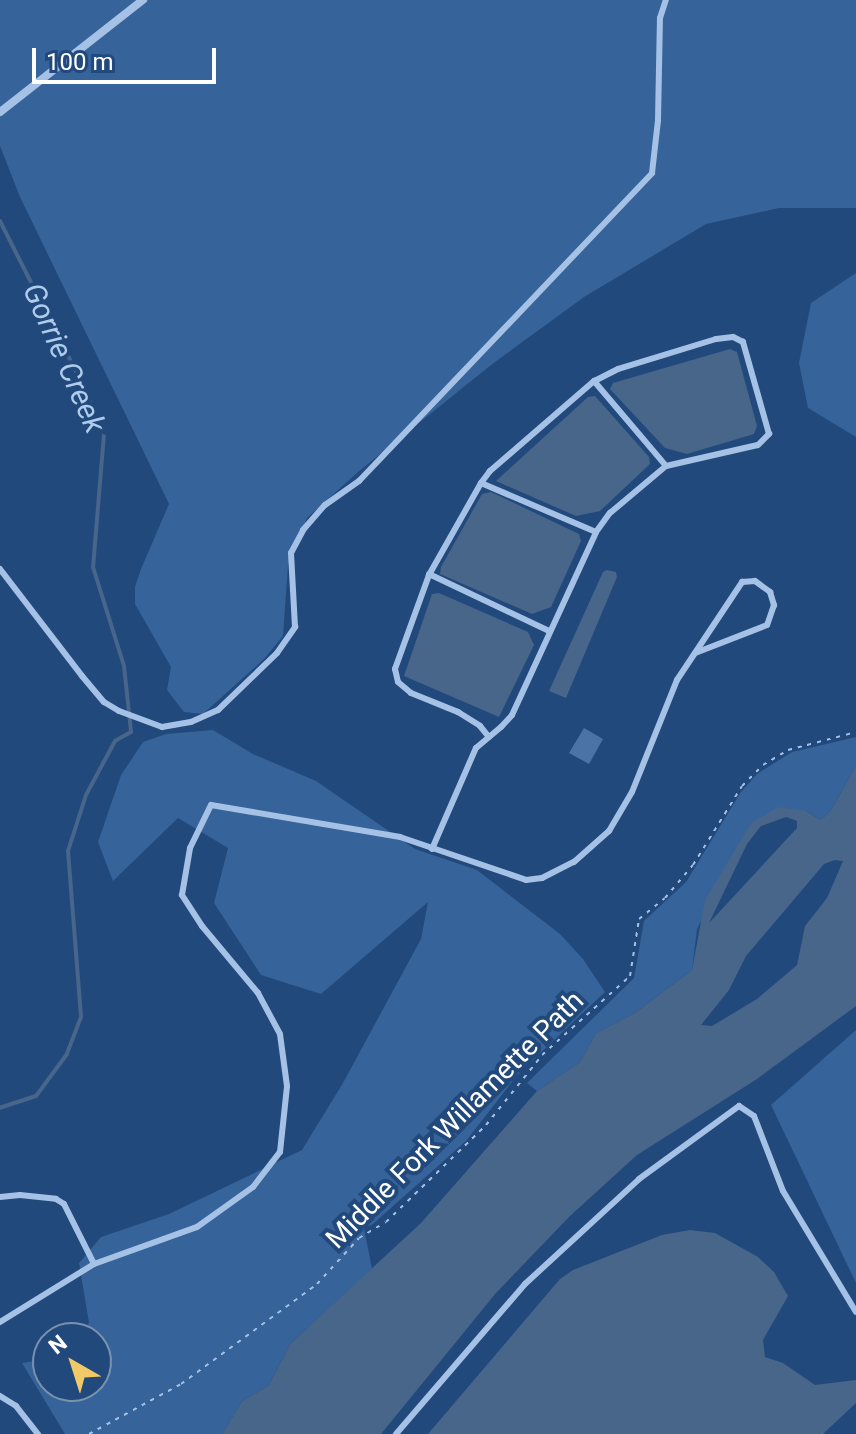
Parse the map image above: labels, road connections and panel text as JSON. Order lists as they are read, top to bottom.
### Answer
{
  "streets": {
    "path": ["Middle Fork Willamette Path"]
  },
  "water": ["Gorrie Creek"],
  "scale_bar": "100 m",
  "north": "top left"
}
